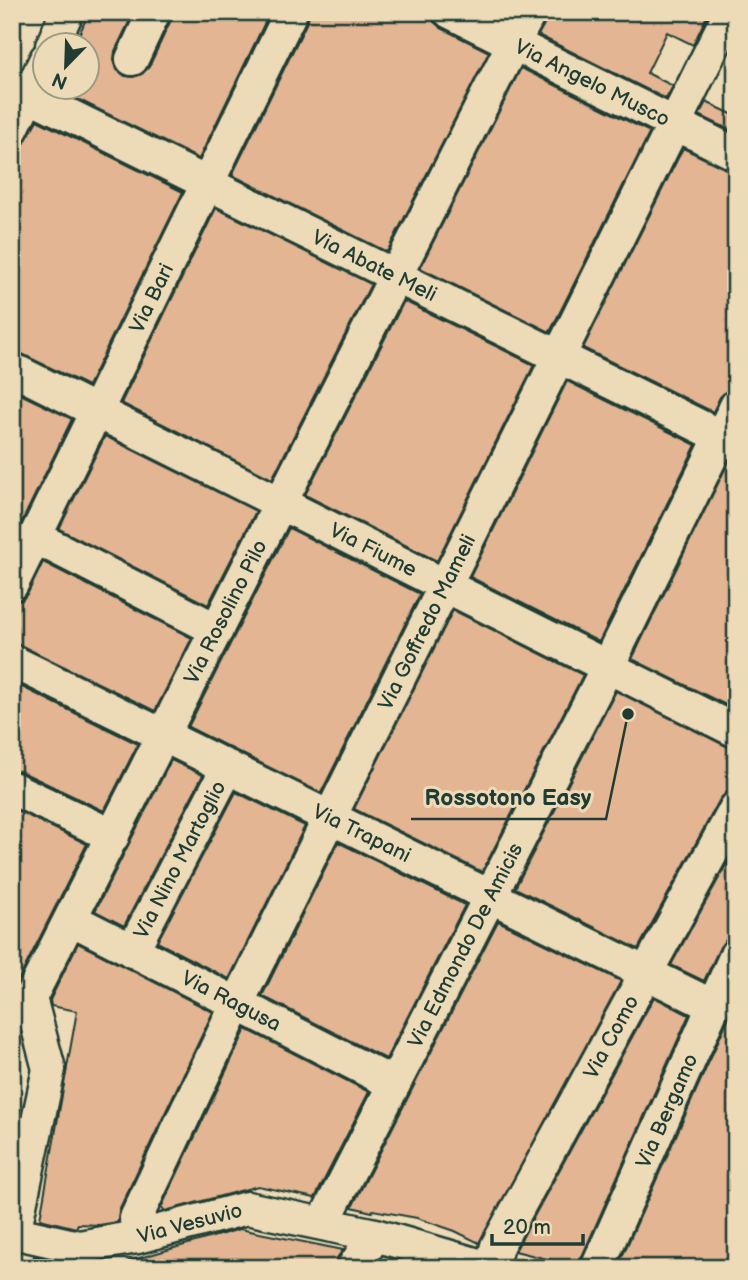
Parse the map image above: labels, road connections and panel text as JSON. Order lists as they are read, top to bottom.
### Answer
{
  "streets": {
    "street": [
      "Via Angelo Musco",
      "Via Abate Meli",
      "Via Bari",
      "Via Fiume",
      "Via Rosolino Pilo",
      "Via Goffredo Mameli",
      "Via Trapani",
      "Via Nino Martoglio",
      "Via Edmondo De Amicis",
      "Via Ragusa",
      "Via Como",
      "Via Bergamo",
      "Via Vesuvio"
    ]
  },
  "crossings": [
    ["Via Angelo Musco", "Via Rosolino Pilo"],
    ["Via Angelo Musco", "Via Goffredo Mameli"],
    ["Via Abate Meli", "Via Bari"],
    ["Via Abate Meli", "Via Rosolino Pilo"],
    ["Via Abate Meli", "Via Goffredo Mameli"],
    ["Via Abate Meli", "Via Edmondo De Amicis"],
    ["Via Bari", "Via Fiume"],
    ["Via Fiume", "Via Rosolino Pilo"],
    ["Via Fiume", "Via Goffredo Mameli"],
    ["Via Fiume", "Via Edmondo De Amicis"],
    ["Via Rosolino Pilo", "Via Trapani"],
    ["Via Rosolino Pilo", "Via Ragusa"],
    ["Via Rosolino Pilo", "Via Vesuvio"],
    ["Via Goffredo Mameli", "Via Trapani"],
    ["Via Goffredo Mameli", "Via Ragusa"],
    ["Via Goffredo Mameli", "Via Vesuvio"],
    ["Via Trapani", "Via Nino Martoglio"],
    ["Via Trapani", "Via Edmondo De Amicis"],
    ["Via Trapani", "Via Como"],
    ["Via Trapani", "Via Bergamo"],
    ["Via Nino Martoglio", "Via Ragusa"],
    ["Via Edmondo De Amicis", "Via Ragusa"],
    ["Via Edmondo De Amicis", "Via Vesuvio"],
    ["Via Como", "Via Vesuvio"]
  ],
  "places": ["Rossotono Easy"],
  "scale_bar": "20 m",
  "north": "bottom left"
}
